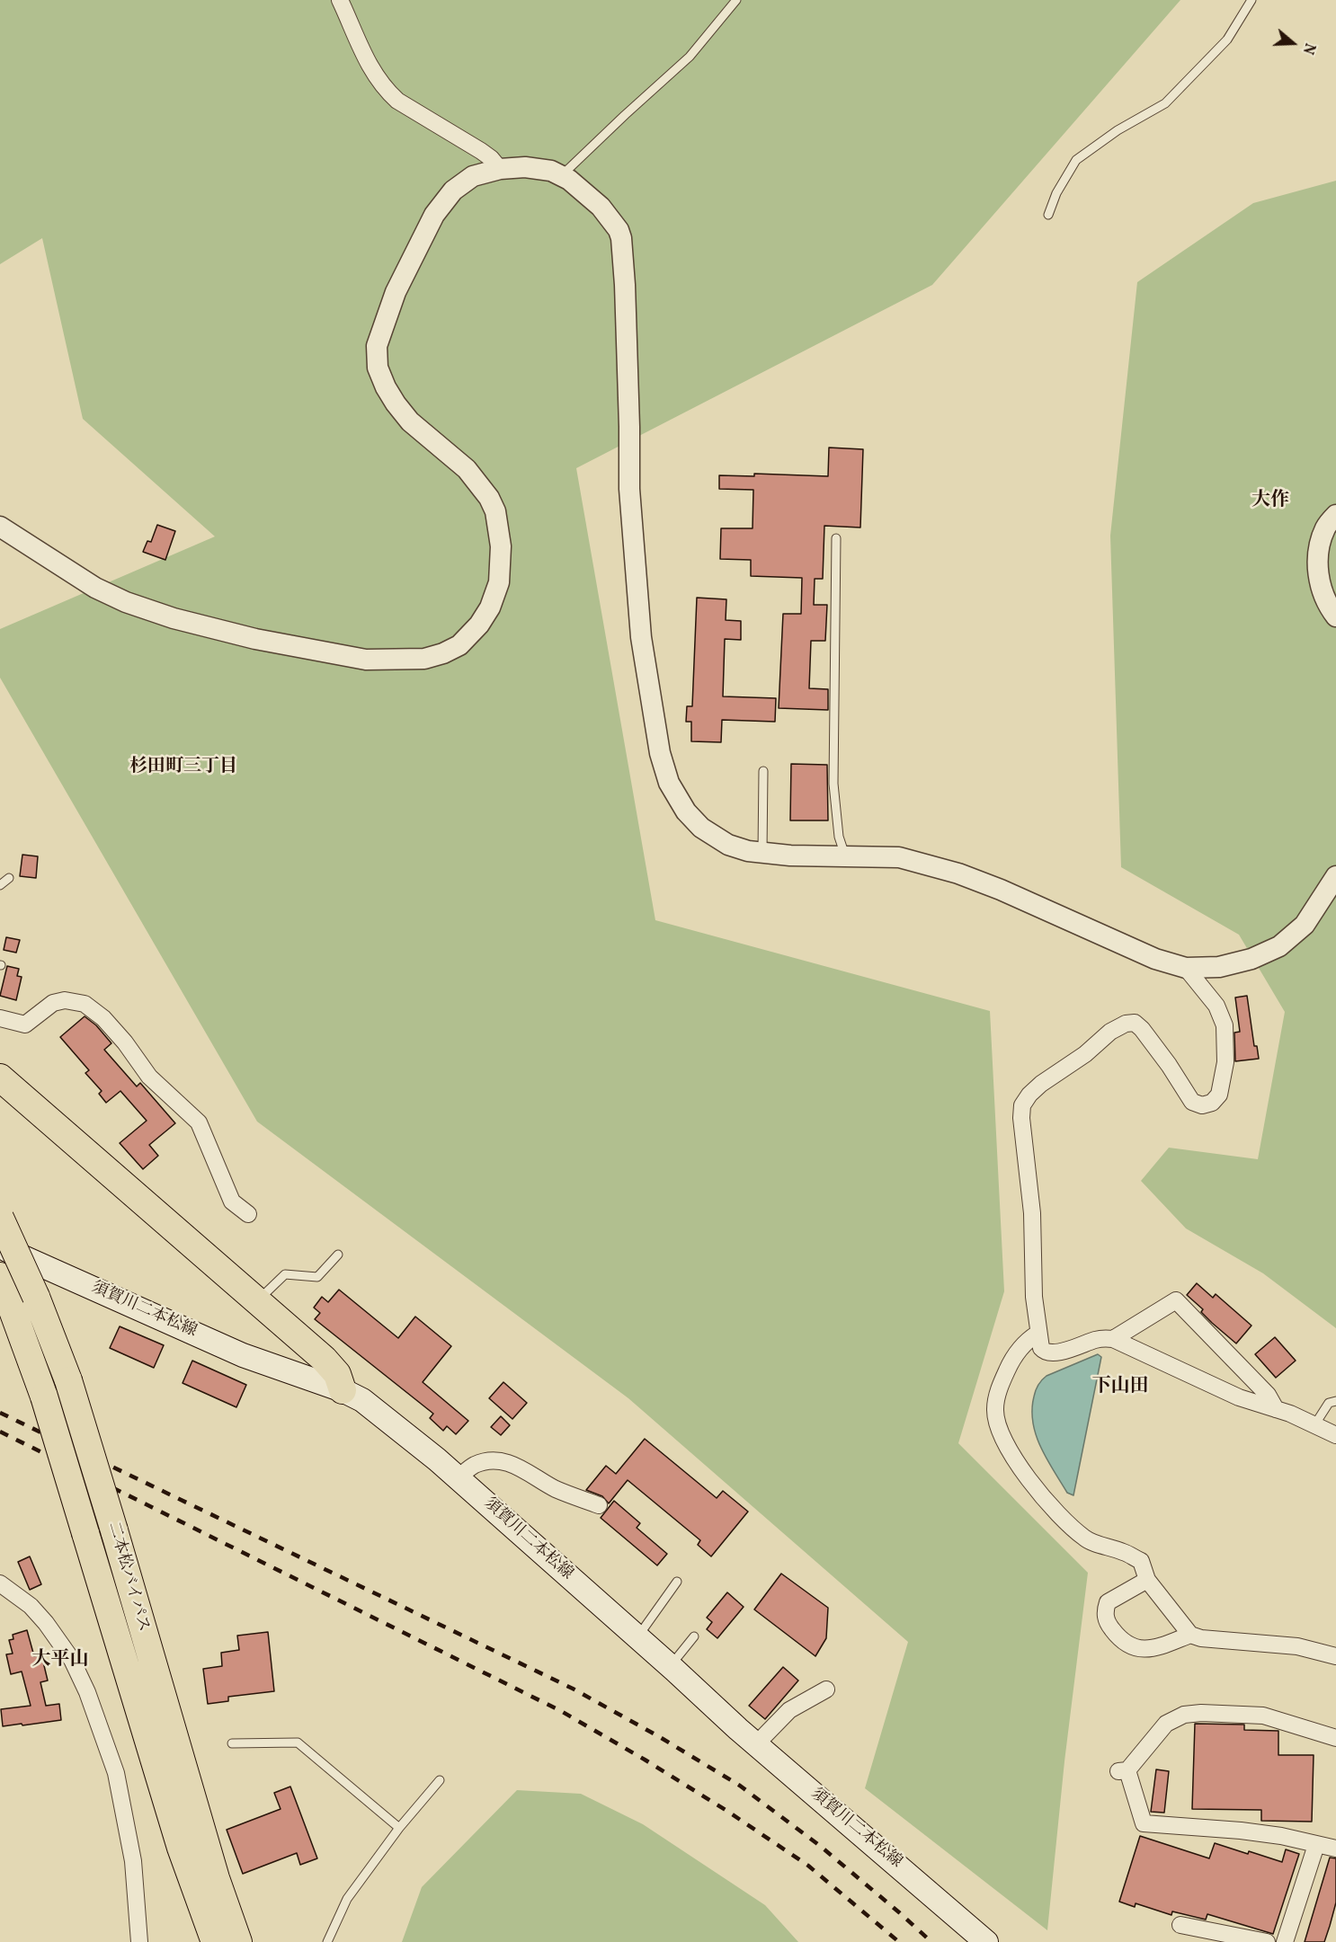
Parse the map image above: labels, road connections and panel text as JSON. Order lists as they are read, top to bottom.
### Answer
{
  "streets": {
    "highway": ["二本松バイパス"],
    "main road": ["須賀川二本松線"]
  },
  "districts": [
    "大作",
    "杉田町三丁目",
    "下山田",
    "大平山"
  ],
  "north": "right"
}
